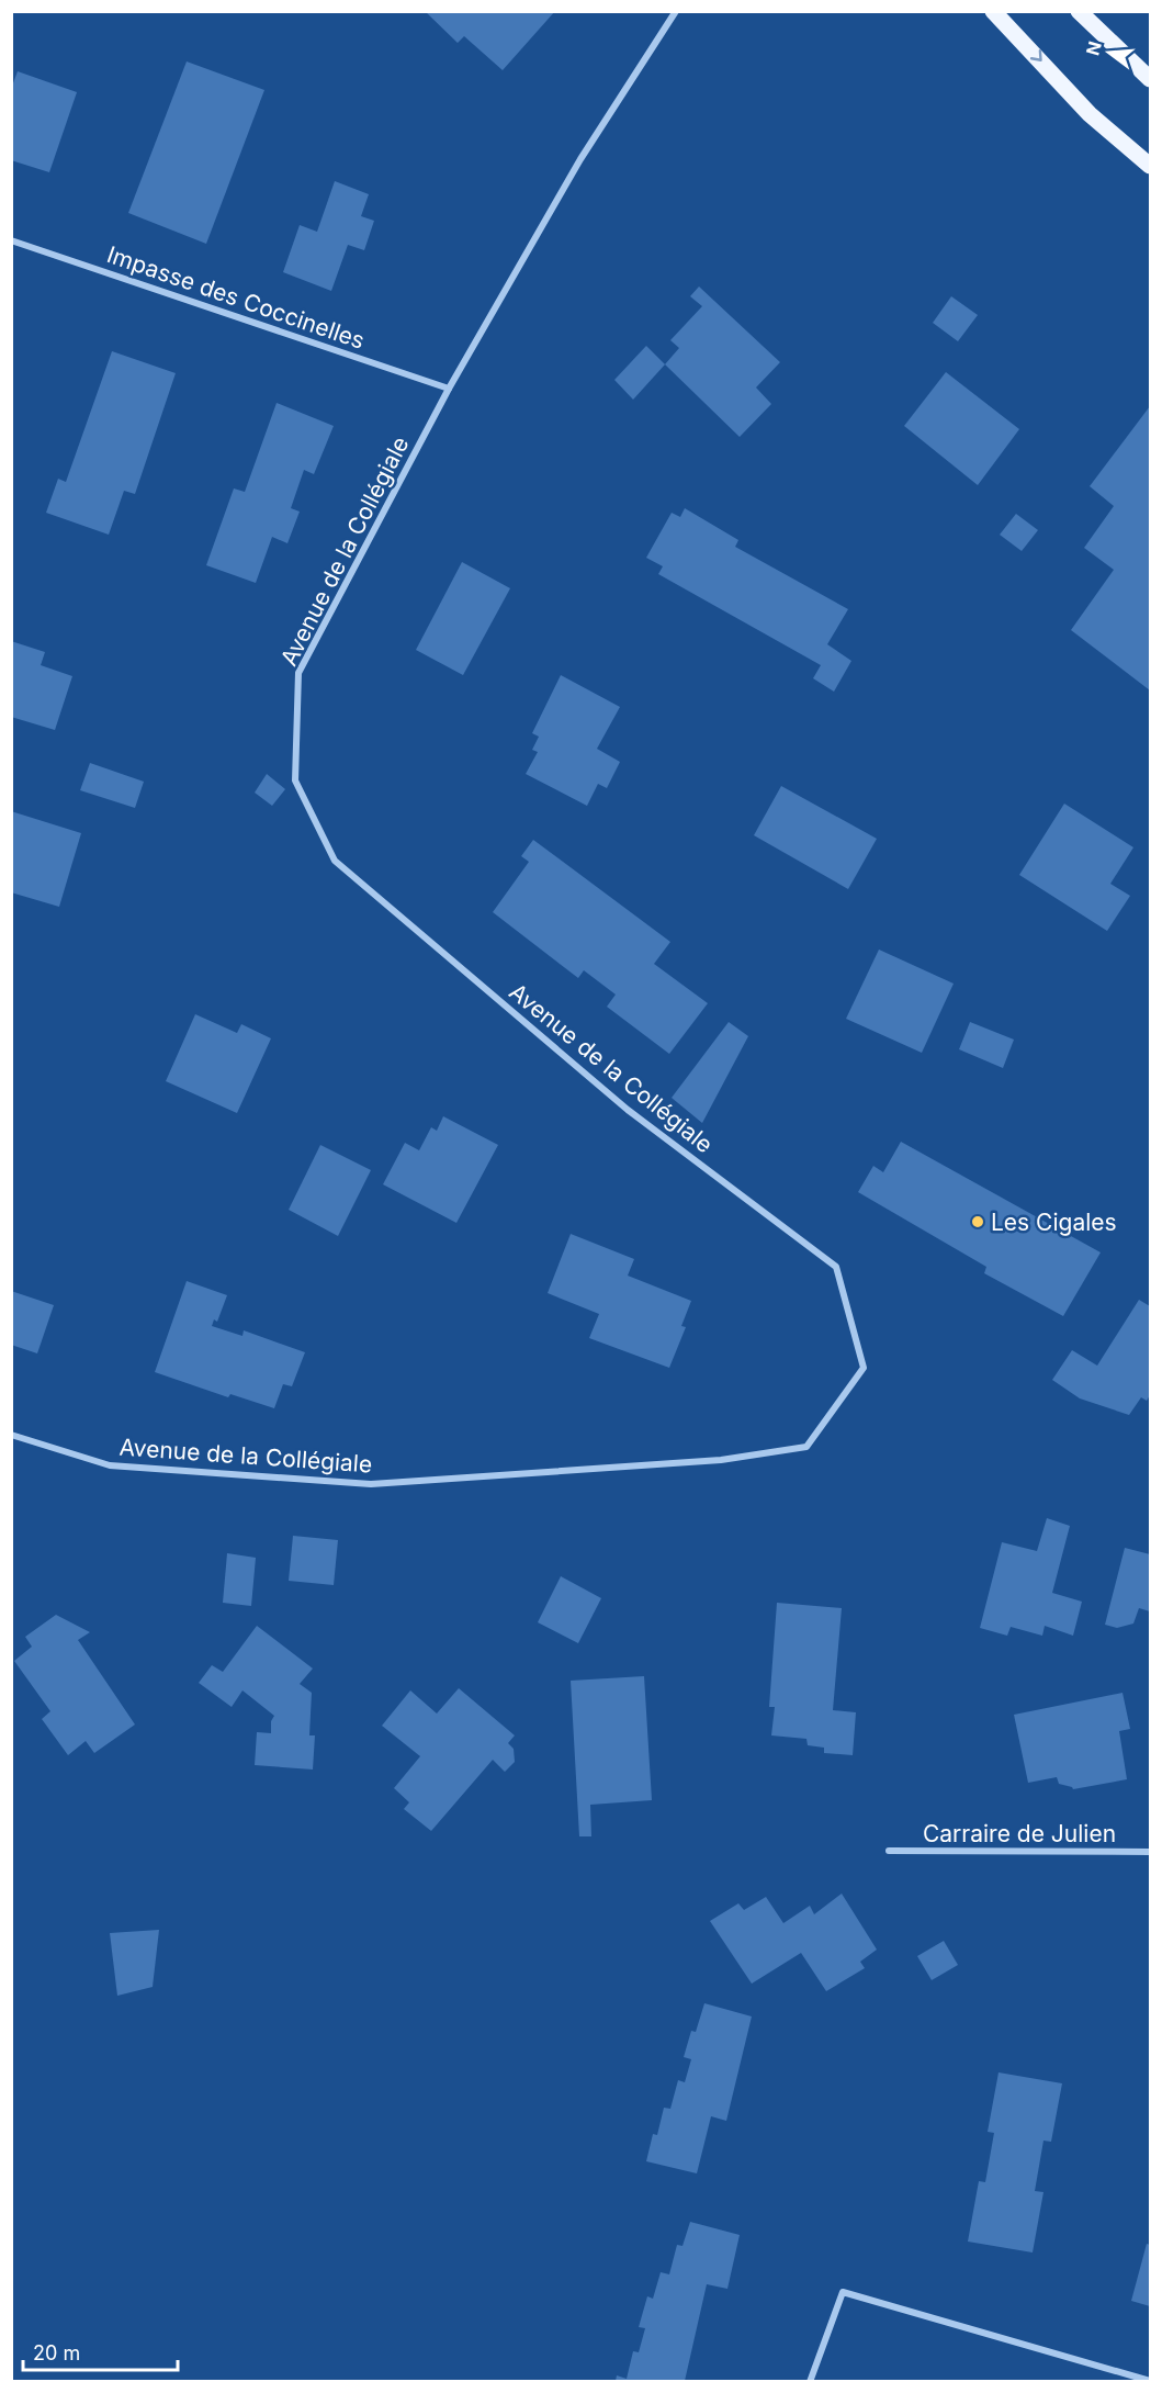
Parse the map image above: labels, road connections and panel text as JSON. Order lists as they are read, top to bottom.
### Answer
{
  "streets": {
    "street": ["Impasse des Coccinelles", "Avenue de la Collégiale", "Carraire de Julien"]
  },
  "crossings": [
    ["Impasse des Coccinelles", "Avenue de la Collégiale"]
  ],
  "places": ["Les Cigales"],
  "scale_bar": "20 m",
  "north": "left"
}
